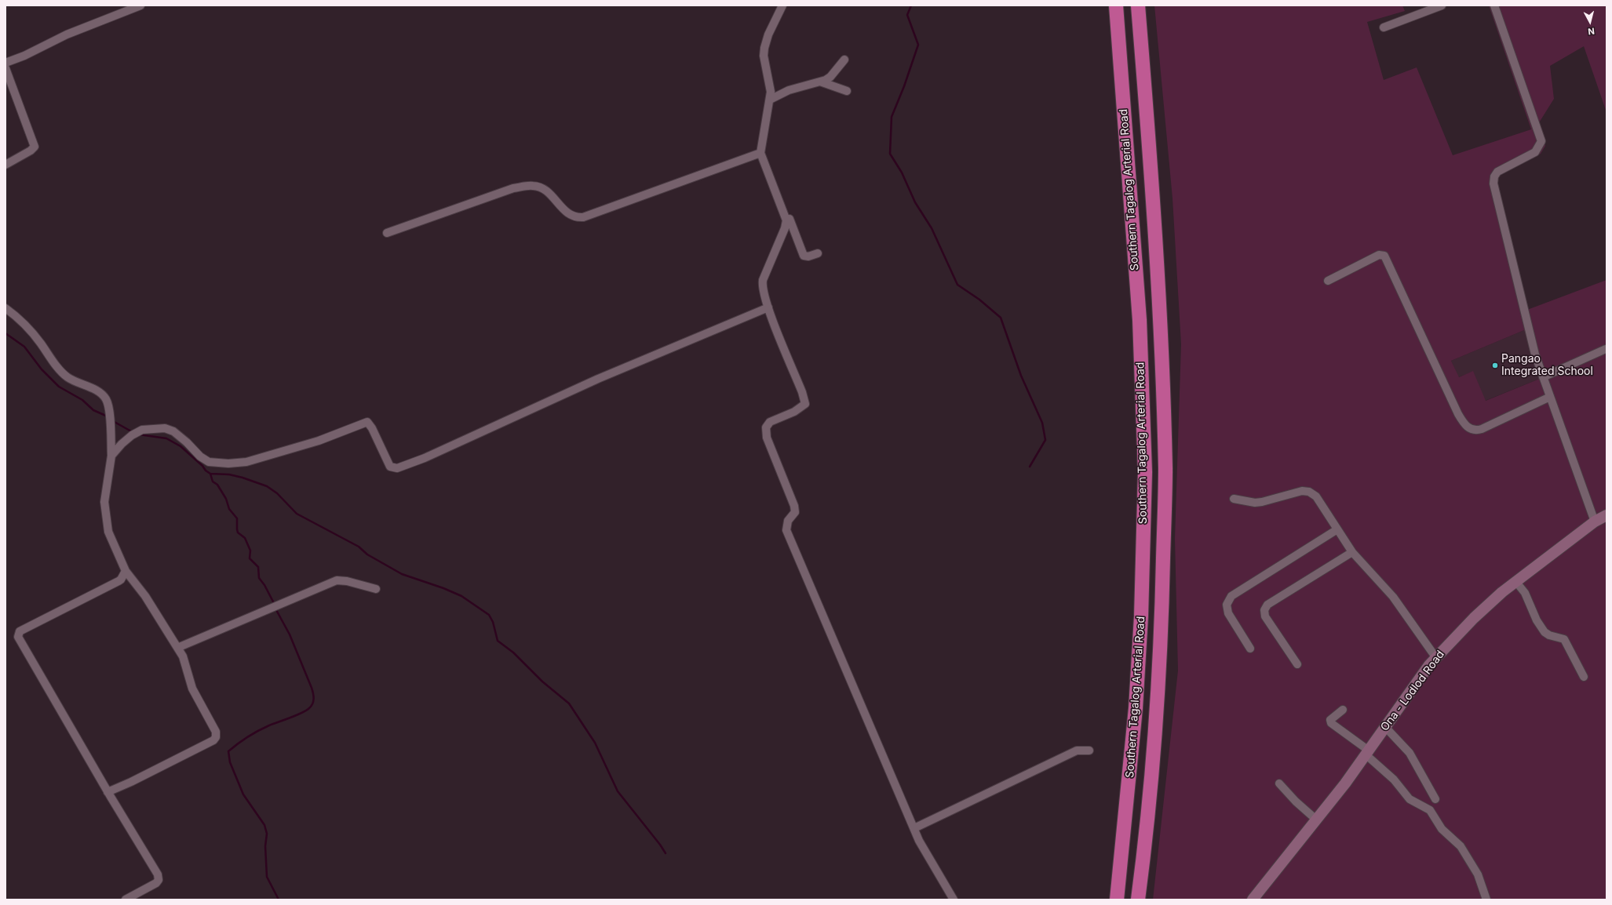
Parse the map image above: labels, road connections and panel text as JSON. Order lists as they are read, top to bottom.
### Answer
{
  "streets": {
    "highway": ["Southern Tagalog Arterial Road"],
    "main road": ["Ona - Lodlod Road"]
  },
  "places": ["Pangao Integrated School"],
  "north": "bottom"
}
